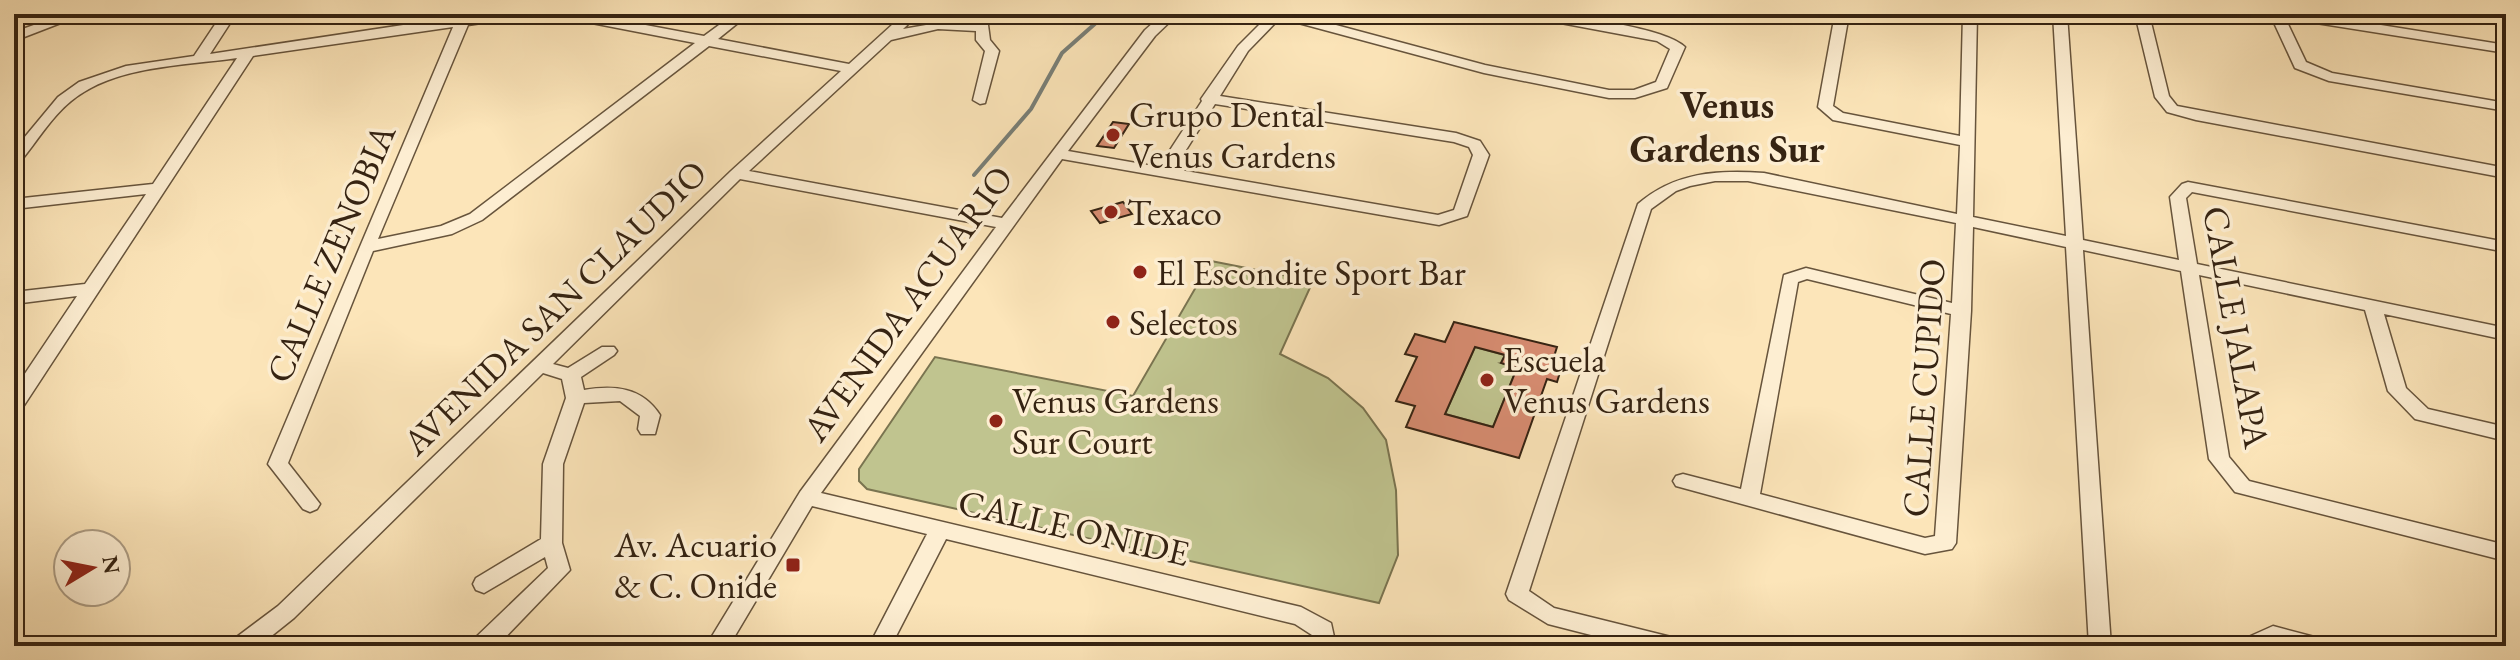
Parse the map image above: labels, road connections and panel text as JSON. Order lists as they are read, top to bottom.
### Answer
{
  "streets": {
    "street": [
      "CALLE ZENOBIA",
      "AVENIDA ACUARIO",
      "AVENIDA SAN CLAUDIO",
      "CALLE JALAPA",
      "CALLE CUPIDO",
      "CALLE ONIDE"
    ]
  },
  "crossings": [
    ["AVENIDA ACUARIO", "CALLE ONIDE"]
  ],
  "districts": ["Venus Gardens Sur"],
  "places": {
    "other": [
      "Grupo Dental Venus Gardens",
      "Texaco",
      "El Escondite Sport Bar",
      "Selectos",
      "Escuela Venus Gardens",
      "Venus Gardens Sur Court"
    ],
    "transit": ["Av. Acuario & C. Onide"]
  },
  "north": "right"
}
